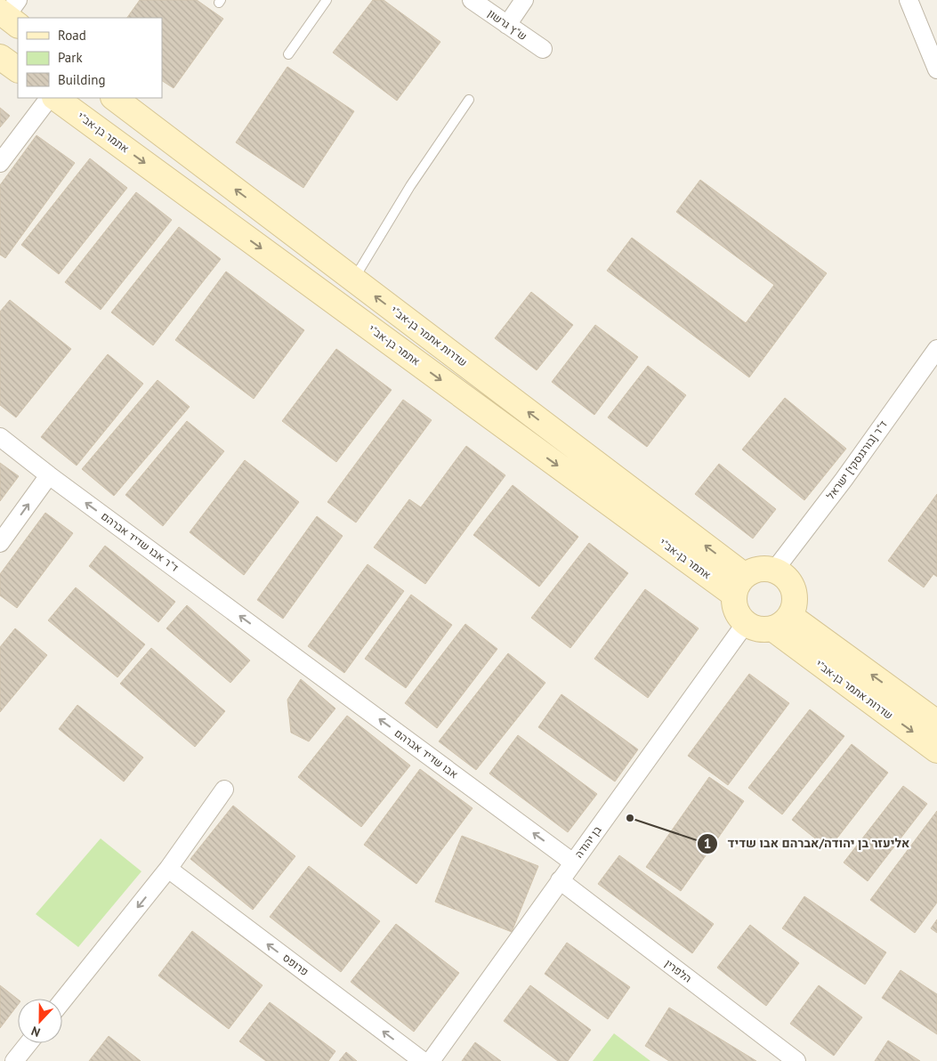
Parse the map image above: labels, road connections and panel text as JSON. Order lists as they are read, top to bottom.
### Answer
{
  "streets": {
    "main road": ["אתמר בן-אב\"י", "שדרות אתמר בן-אב\"י"],
    "street": [
      "ש\"ץ גרשון",
      "ד\"ר [בורגנסקי] ישראל",
      "ד\"ר אבו שדיד אברהם",
      "אבו שדיד אברהם",
      "בן יהודה",
      "פרופס",
      "הלפרין"
    ]
  },
  "crossings": [
    ["אתמר בן-אב\"י", "שדרות אתמר בן-אב\"י"],
    ["אתמר בן-אב\"י", "ד\"ר [בורגנסקי] ישראל"],
    ["אתמר בן-אב\"י", "בן יהודה"],
    ["שדרות אתמר בן-אב\"י", "ד\"ר [בורגנסקי] ישראל"],
    ["שדרות אתמר בן-אב\"י", "בן יהודה"],
    ["ד\"ר [בורגנסקי] ישראל", "בן יהודה"],
    ["ד\"ר אבו שדיד אברהם", "אבו שדיד אברהם"],
    ["אבו שדיד אברהם", "בן יהודה"],
    ["בן יהודה", "הלפרין"]
  ],
  "one_way": [
    "אתמר בן-אב\"י",
    "ד\"ר אבו שדיד אברהם",
    "אבו שדיד אברהם",
    "פרופס"
  ],
  "places": ["אליעזר בן יהודה/אברהם אבו שדיד"],
  "legend": ["Road", "Park", "Building"],
  "north": "bottom"
}
